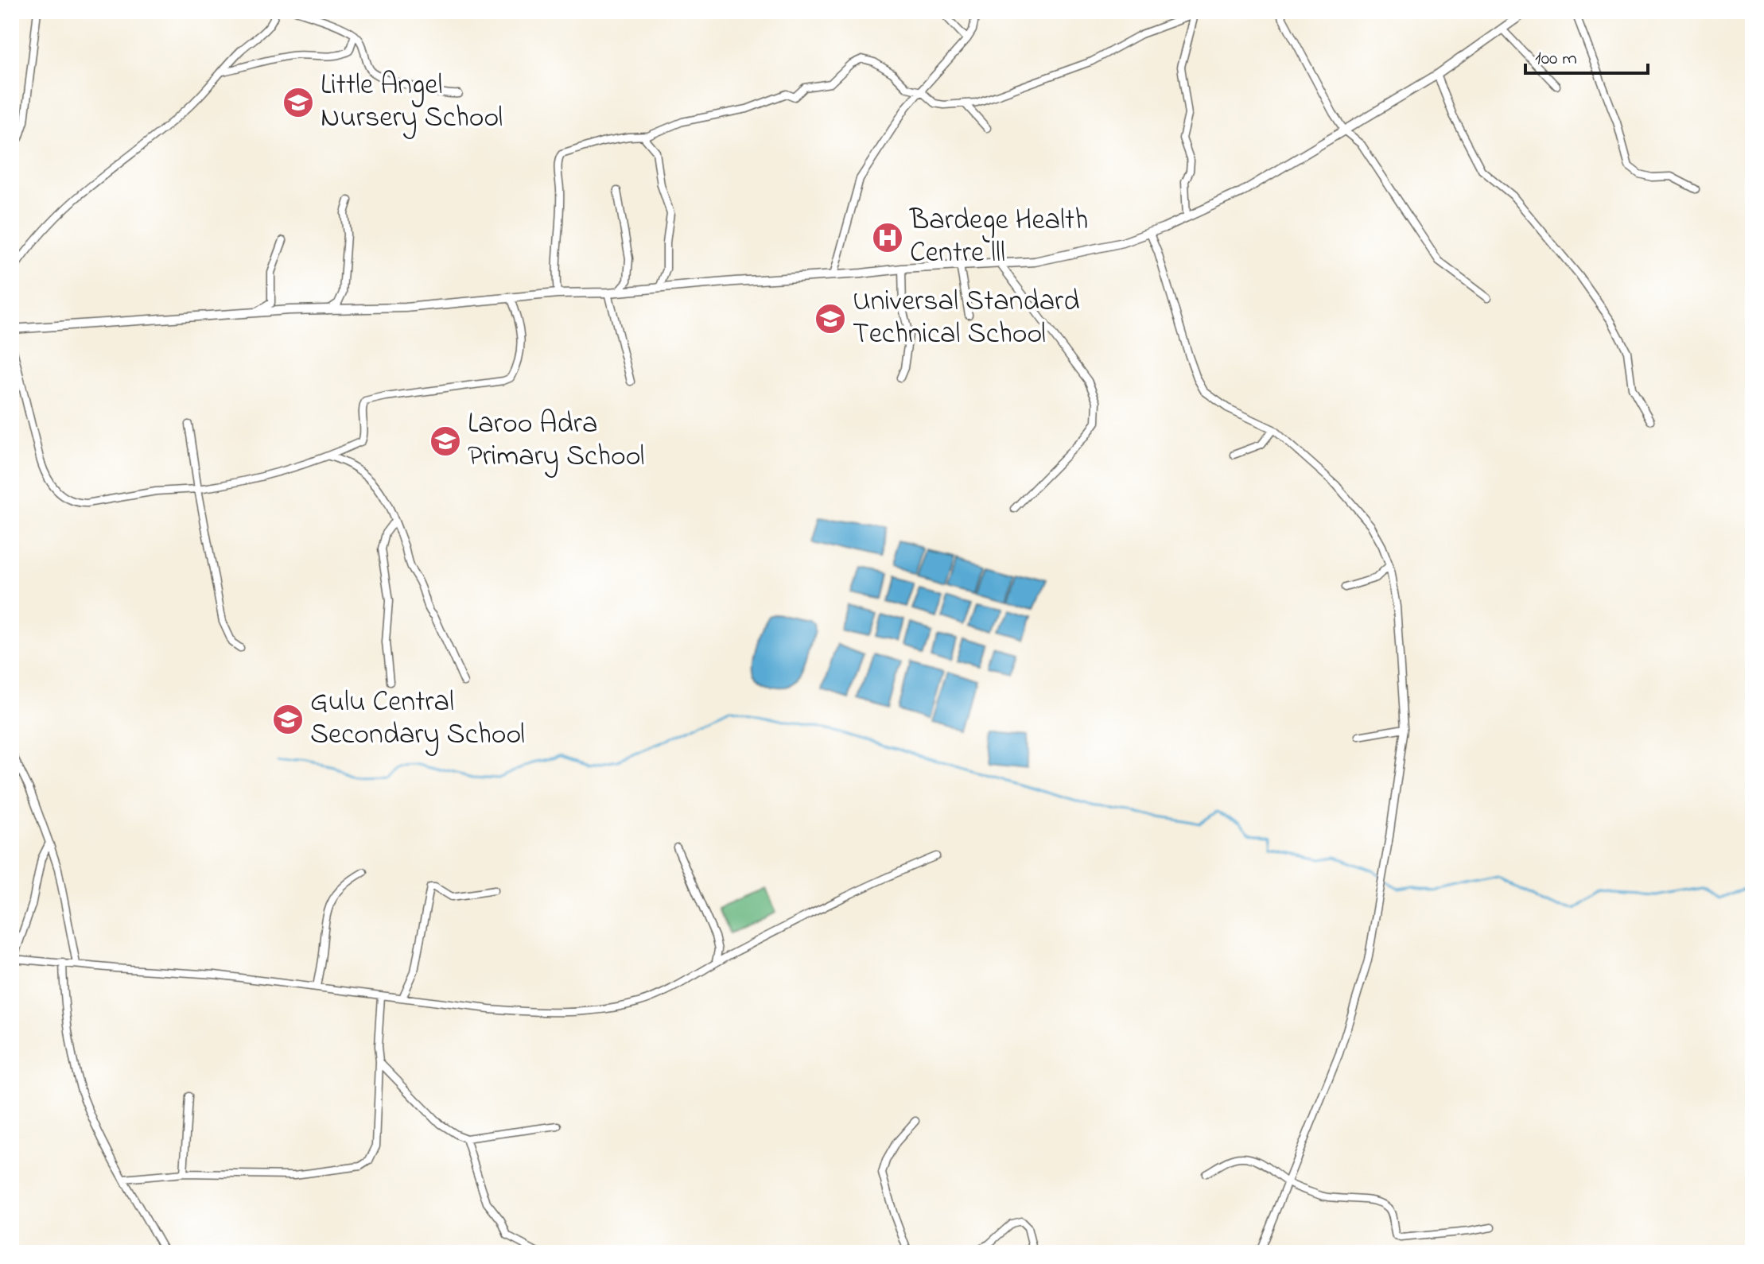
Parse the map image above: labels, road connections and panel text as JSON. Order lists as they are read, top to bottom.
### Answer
{
  "places": {
    "school or university": [
      "Little Angel Nursery School",
      "Universal Standard Technical School",
      "Laroo Adra Primary School",
      "Gulu Central Secondary School"
    ],
    "hospital": ["Bardege Health Centre lll"]
  },
  "scale_bar": "100 m"
}
